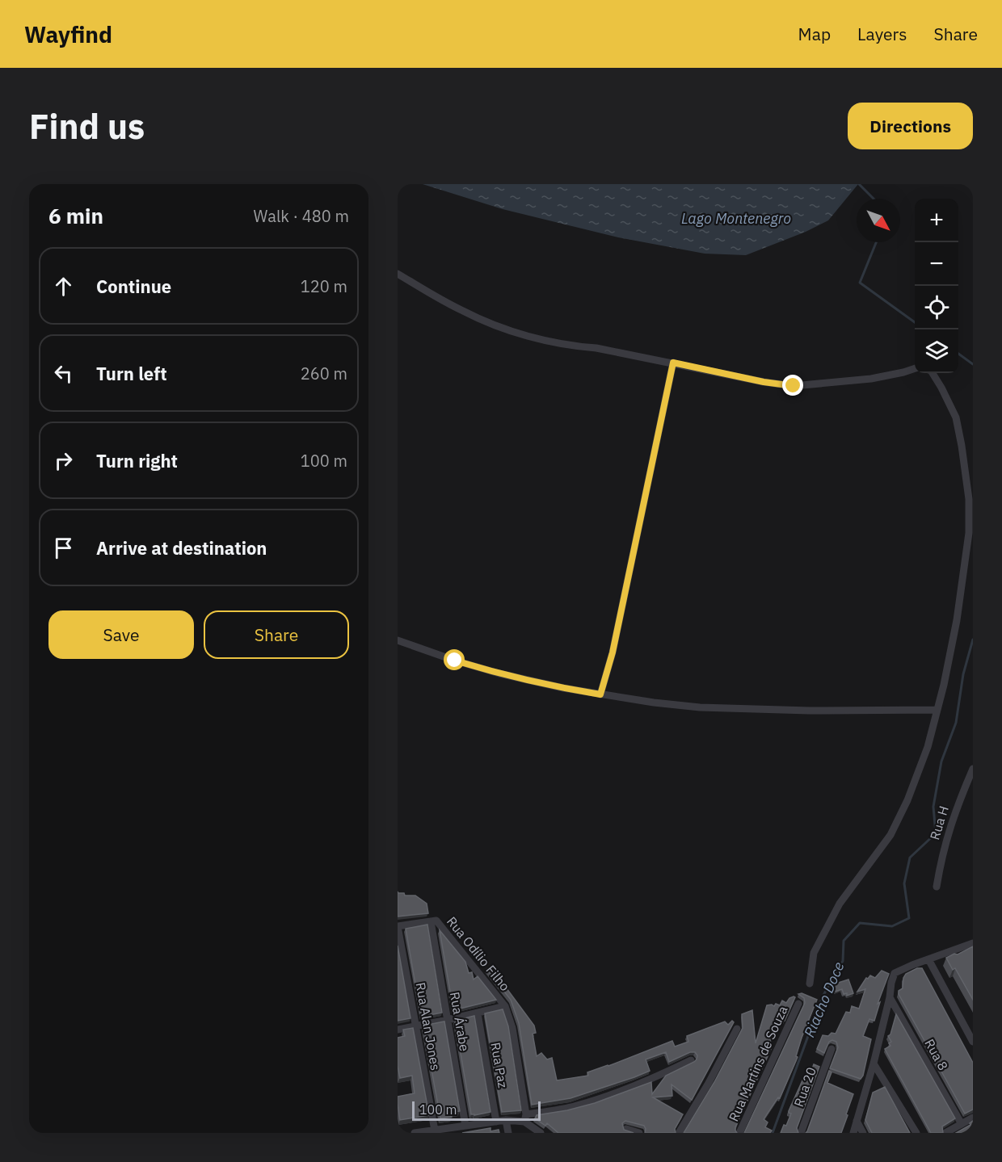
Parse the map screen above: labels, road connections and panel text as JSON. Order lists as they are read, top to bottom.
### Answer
{
  "streets": {
    "street": [
      "Rua H",
      "Rua Odílio Filho",
      "Rua Árabe",
      "Rua Alan Jones",
      "Rua 8",
      "Rua Martins de Souza",
      "Rua Paz",
      "Rua 20"
    ]
  },
  "crossings": [
    ["Rua Odílio Filho", "Rua Árabe"]
  ],
  "water": ["Lago Montenegro", "Riacho Doce"],
  "scale_bar": "100 m",
  "north": "bottom right",
  "page": {
    "header": "Wayfind",
    "nav": ["Map", "Layers", "Share"],
    "buttons": [
      "Directions",
      ["Save", "Share"]
    ],
    "title": "Find us",
    "heading": ["6 min", "Walk · 480 m"],
    "map_buttons": ["+", "−"],
    "list": [
      ["Continue", "120 m"],
      ["Turn left", "260 m"],
      ["Turn right", "100 m"],
      "Arrive at destination"
    ],
    "scale": "100 m"
  }
}
